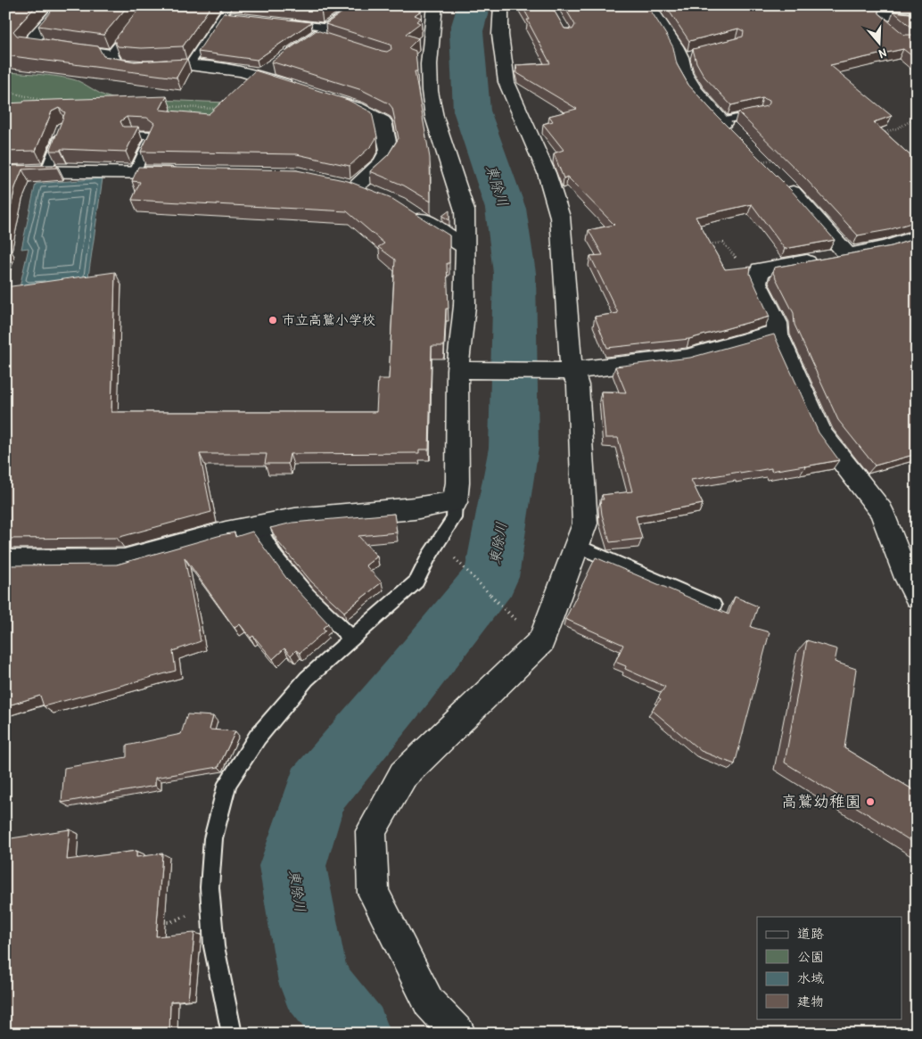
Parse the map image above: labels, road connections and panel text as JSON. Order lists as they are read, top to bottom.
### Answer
{
  "water": ["東除川"],
  "places": ["市立高鷲小学校", "高鷲幼稚園"],
  "legend": [
    "道路",
    "公園",
    "水域",
    "建物"
  ],
  "north": "bottom"
}
